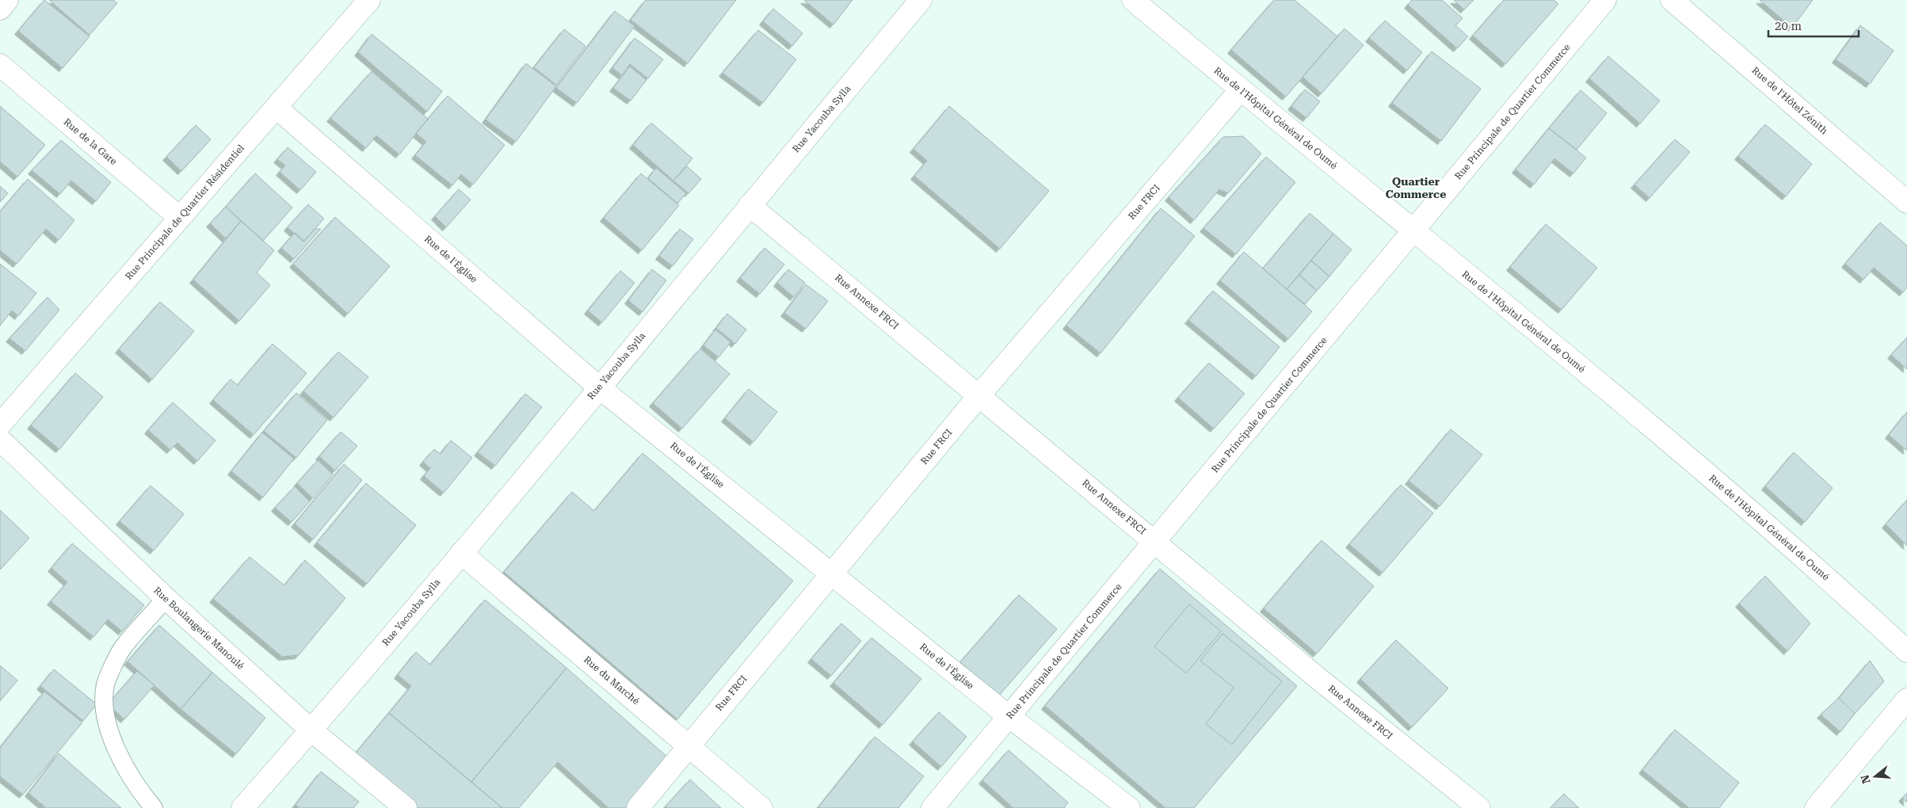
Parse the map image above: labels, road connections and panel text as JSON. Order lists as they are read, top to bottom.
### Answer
{
  "streets": {
    "street": [
      "Rue de l'Hôtel Zénith",
      "Rue Principale de Quartier Commerce",
      "Rue de l'Hôpital Général de Oumé",
      "Rue Yacouba Sylla",
      "Rue de la Gare",
      "Rue FRCI",
      "Rue Principale de Quartier Résidentiel",
      "Rue de l'Église",
      "Rue Annexe FRCI",
      "Rue Boulangerie Manoulé",
      "Rue du Marché"
    ]
  },
  "crossings": [
    ["Rue Principale de Quartier Commerce", "Rue de l'Hôpital Général de Oumé"],
    ["Rue Principale de Quartier Commerce", "Rue de l'Église"],
    ["Rue Principale de Quartier Commerce", "Rue Annexe FRCI"],
    ["Rue de l'Hôpital Général de Oumé", "Rue FRCI"],
    ["Rue Yacouba Sylla", "Rue de l'Église"],
    ["Rue Yacouba Sylla", "Rue Annexe FRCI"],
    ["Rue Yacouba Sylla", "Rue Boulangerie Manoulé"],
    ["Rue Yacouba Sylla", "Rue du Marché"],
    ["Rue de la Gare", "Rue Principale de Quartier Résidentiel"],
    ["Rue FRCI", "Rue de l'Église"],
    ["Rue FRCI", "Rue Annexe FRCI"],
    ["Rue FRCI", "Rue du Marché"],
    ["Rue Principale de Quartier Résidentiel", "Rue de l'Église"]
  ],
  "districts": ["Quartier Commerce"],
  "scale_bar": "20 m",
  "north": "left"
}
